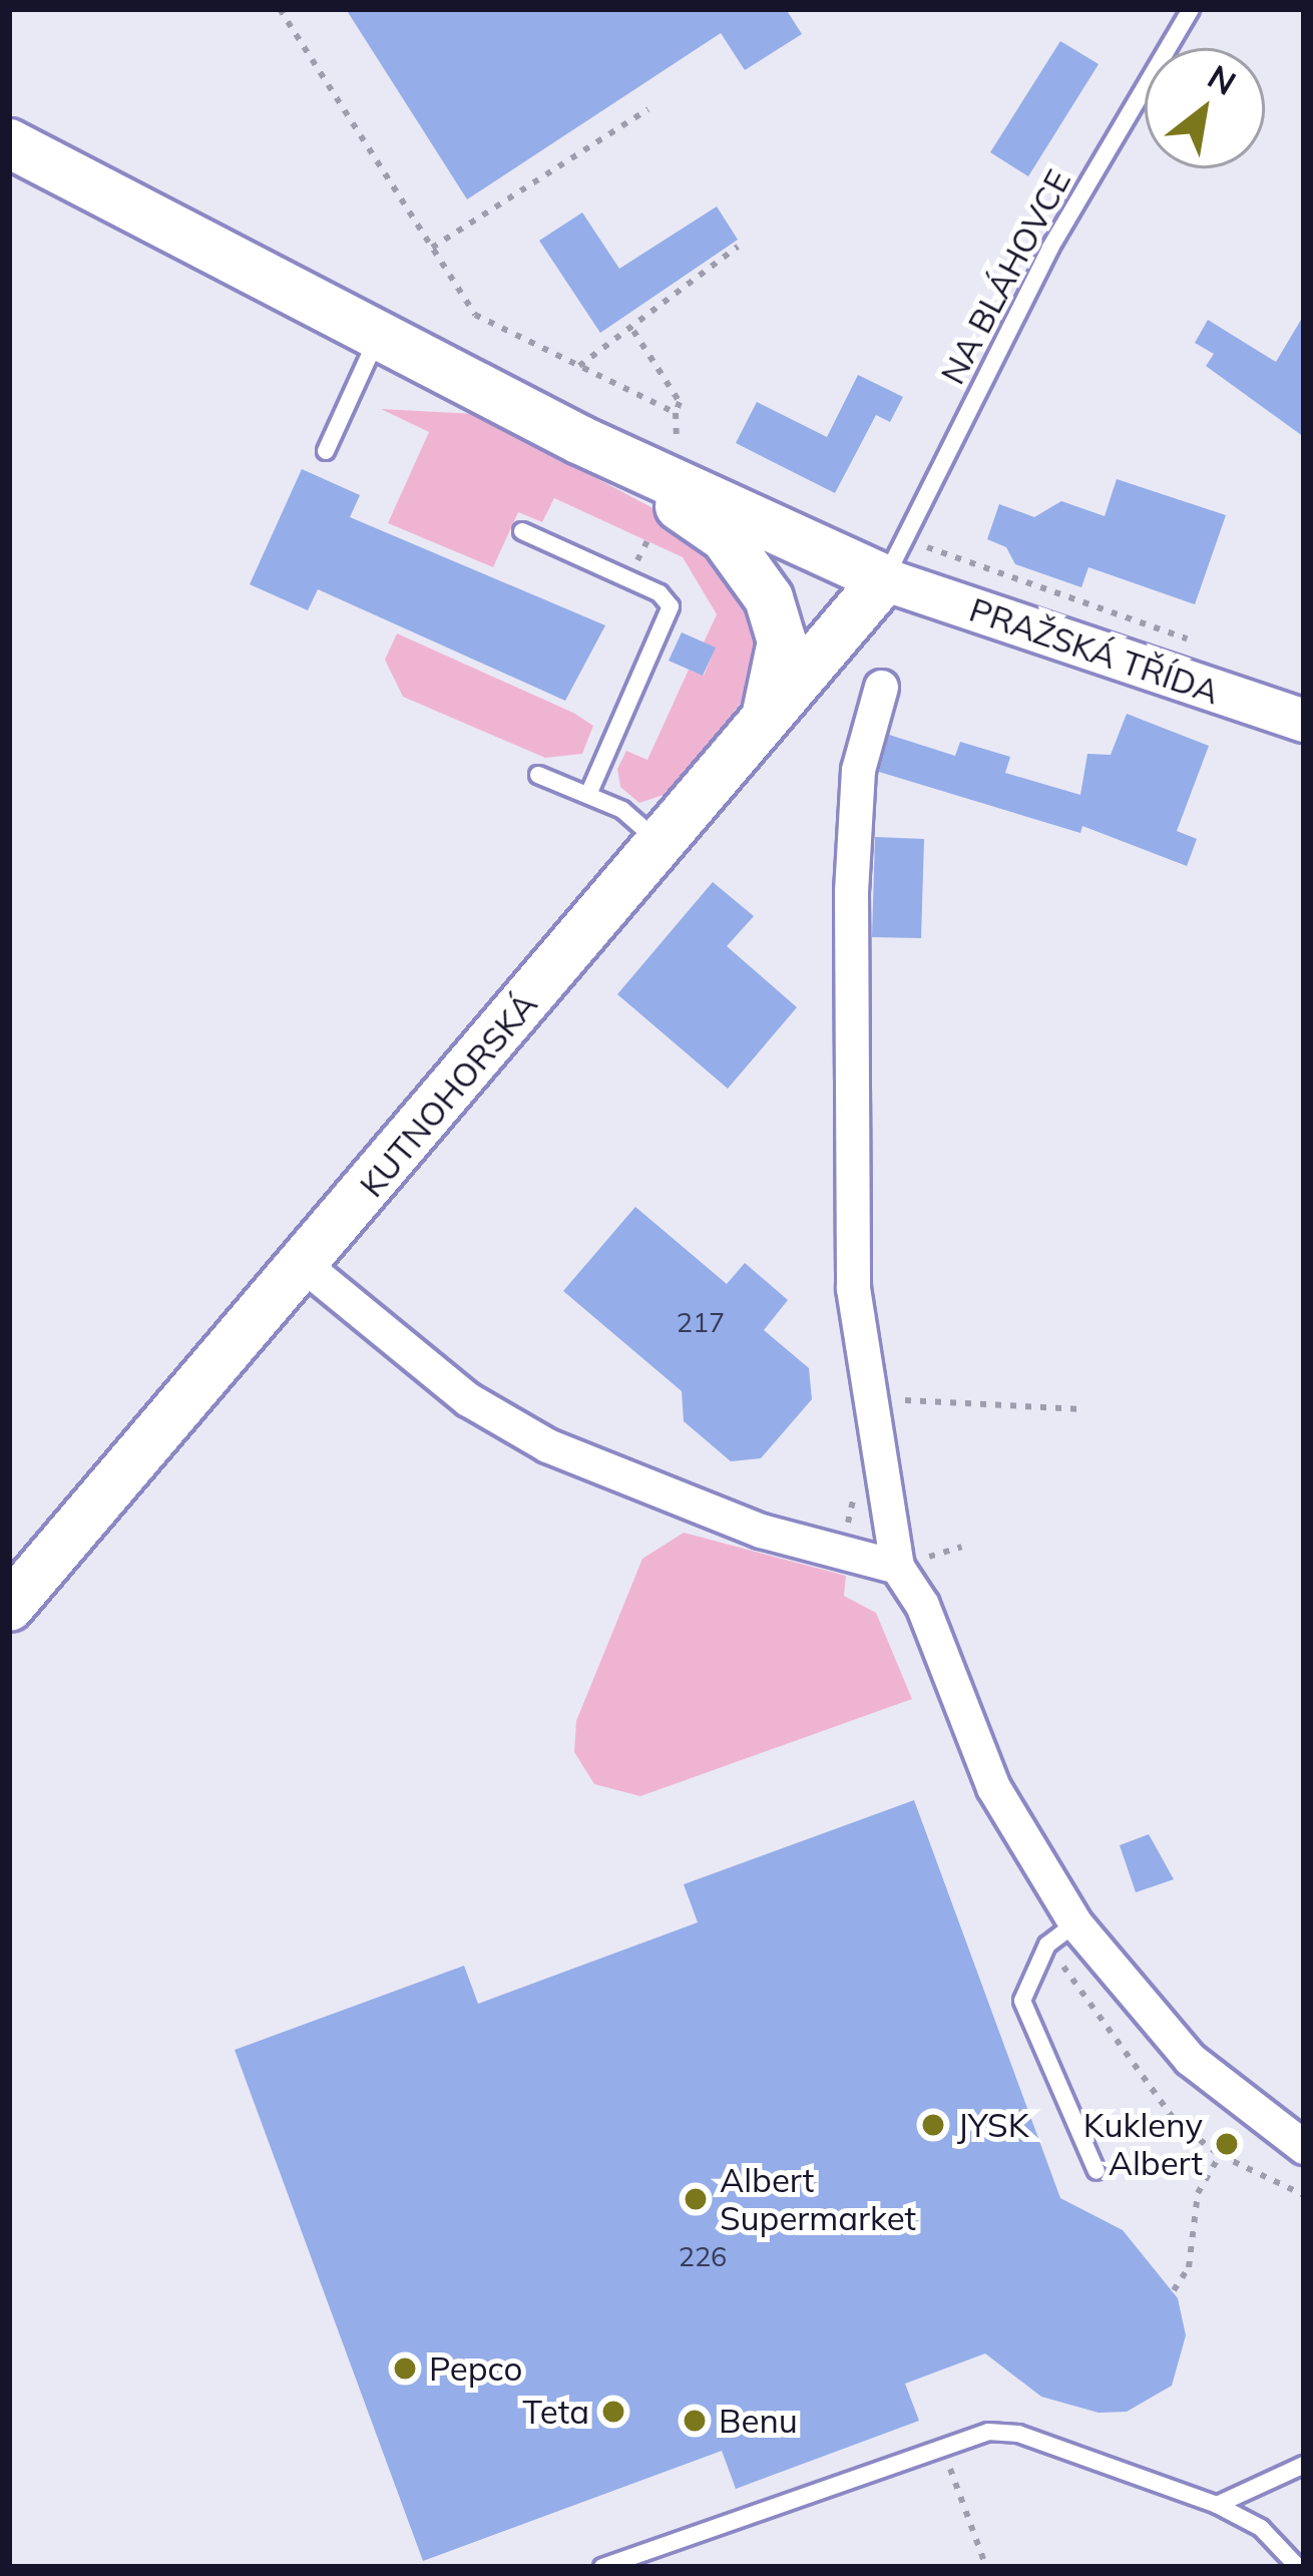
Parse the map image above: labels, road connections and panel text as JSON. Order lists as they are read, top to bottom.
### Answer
{
  "streets": {
    "main road": ["KUTNOHORSKÁ"],
    "street": ["PRAŽSKÁ TŘÍDA"],
    "lane": ["NA BLÁHOVCE"]
  },
  "crossings": [
    ["NA BLÁHOVCE", "PRAŽSKÁ TŘÍDA"],
    ["NA BLÁHOVCE", "KUTNOHORSKÁ"],
    ["PRAŽSKÁ TŘÍDA", "KUTNOHORSKÁ"]
  ],
  "places": [
    "JYSK",
    "Kukleny Albert",
    "Albert Supermarket",
    "Pepco",
    "Teta",
    "Benu"
  ],
  "house_numbers": ["217", "226"],
  "north": "top right"
}
